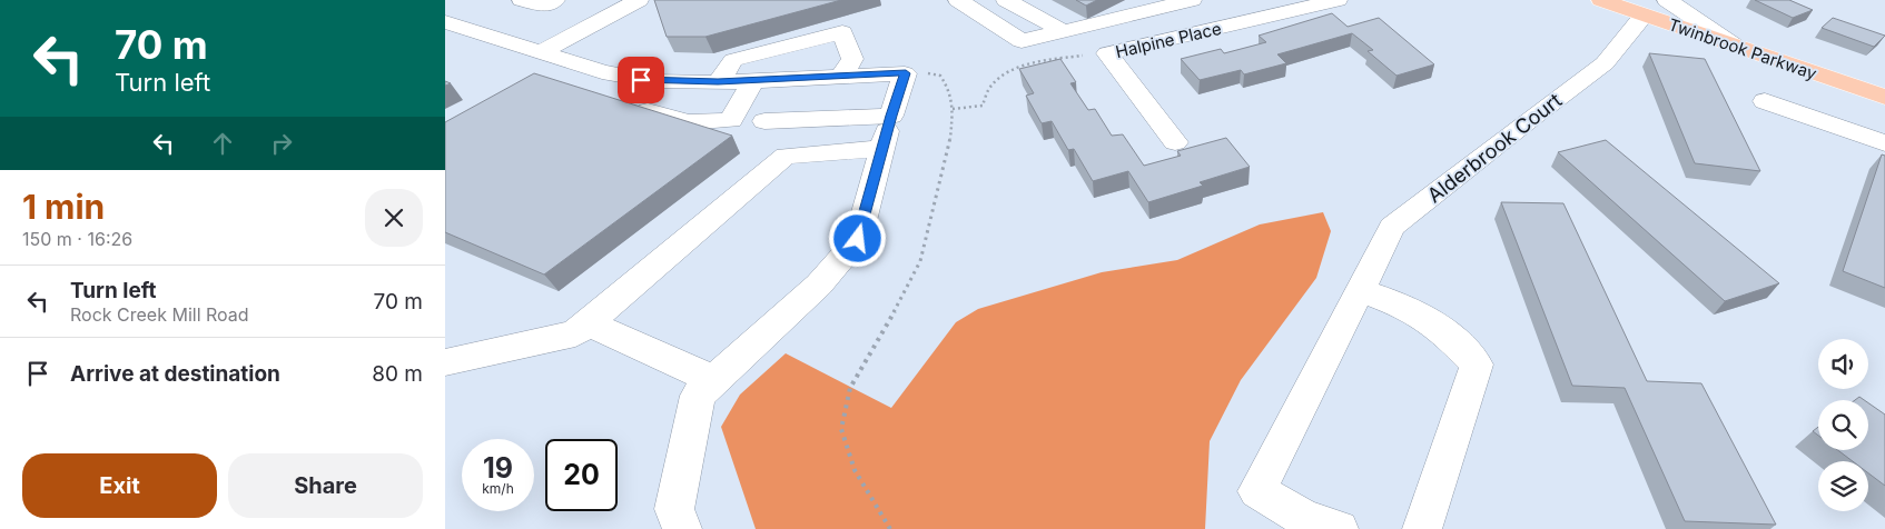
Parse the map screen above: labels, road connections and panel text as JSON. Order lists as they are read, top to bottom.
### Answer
{
  "streets": {
    "main road": ["Twinbrook Parkway"],
    "street": ["Halpine Place", "Alderbrook Court"]
  },
  "crossings": [
    ["Twinbrook Parkway", "Alderbrook Court"]
  ],
  "page": {
    "turn": ["70 m", "Turn left"],
    "heading": ["1 min", "150 m · 16:26"],
    "list": [
      {
        "name": "Turn left",
        "note": "Rock Creek Mill Road",
        "value": "70 m"
      },
      {
        "name": "Arrive at destination",
        "value": "80 m"
      }
    ],
    "speed": "19 km/h",
    "limit": "20",
    "buttons": ["Exit", "Share"]
  }
}
